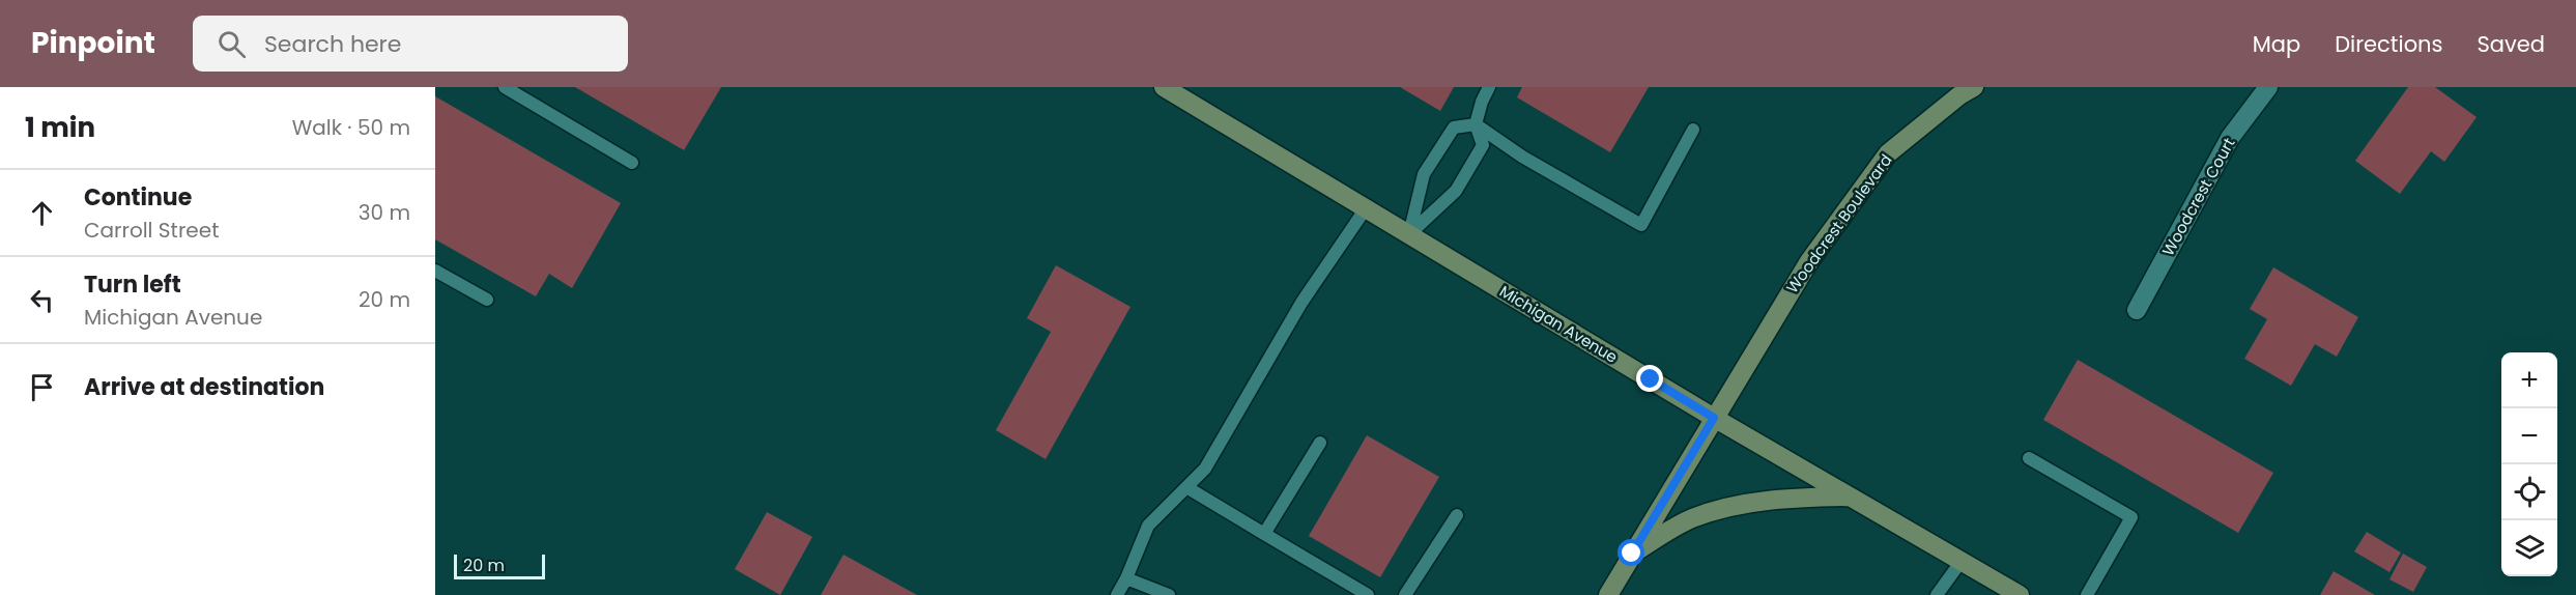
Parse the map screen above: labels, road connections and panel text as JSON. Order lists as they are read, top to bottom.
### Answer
{
  "streets": {
    "main road": ["Woodcrest Boulevard", "Michigan Avenue"],
    "street": ["Woodcrest Court"]
  },
  "crossings": [
    ["Woodcrest Boulevard", "Michigan Avenue"]
  ],
  "scale_bar": "20 m",
  "page": {
    "header": "Pinpoint",
    "search": "Search here",
    "nav": ["Map", "Directions", "Saved"],
    "heading": ["1 min", "Walk · 50 m"],
    "list": [
      ["Continue", "Carroll Street", "30 m"],
      ["Turn left", "Michigan Avenue", "20 m"],
      "Arrive at destination"
    ],
    "map_buttons": ["+", "−"],
    "scale": "20 m"
  }
}
